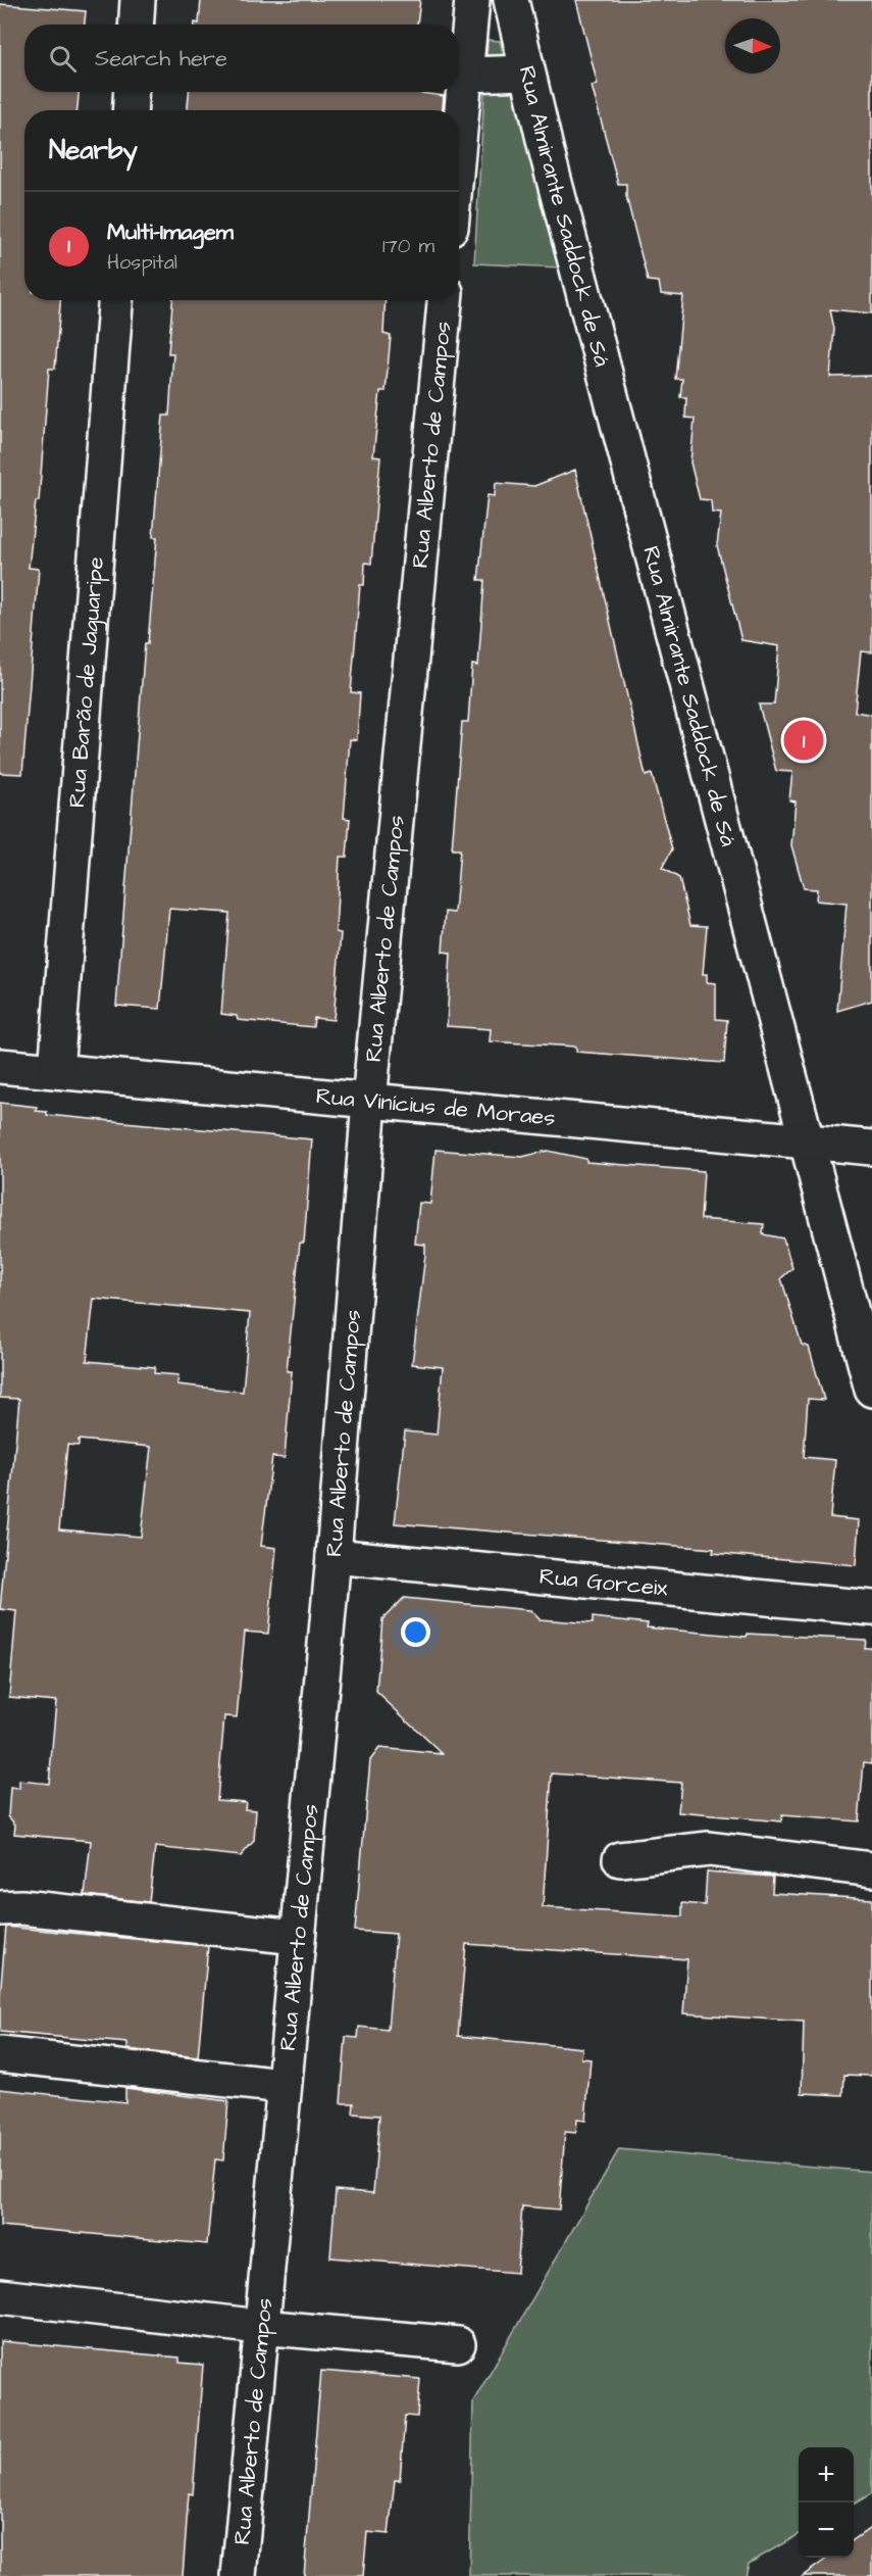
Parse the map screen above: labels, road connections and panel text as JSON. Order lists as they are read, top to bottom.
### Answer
{
  "streets": {
    "street": [
      "Rua Almirante Saddock de Sá",
      "Rua Alberto de Campos",
      "Rua Barão de Jaguaripe",
      "Rua Vinícius de Moraes",
      "Rua Gorceix"
    ]
  },
  "crossings": [
    ["Rua Almirante Saddock de Sá", "Rua Vinícius de Moraes"],
    ["Rua Alberto de Campos", "Rua Vinícius de Moraes"],
    ["Rua Alberto de Campos", "Rua Gorceix"],
    ["Rua Barão de Jaguaripe", "Rua Vinícius de Moraes"]
  ],
  "north": "right",
  "page": {
    "search": "Search here",
    "heading": "Nearby",
    "list": [
      {
        "mark": "1",
        "name": "Multi-Imagem",
        "note": "Hospital",
        "value": "170 m"
      }
    ],
    "pins": "1",
    "map_buttons": ["+", "−"]
  }
}
